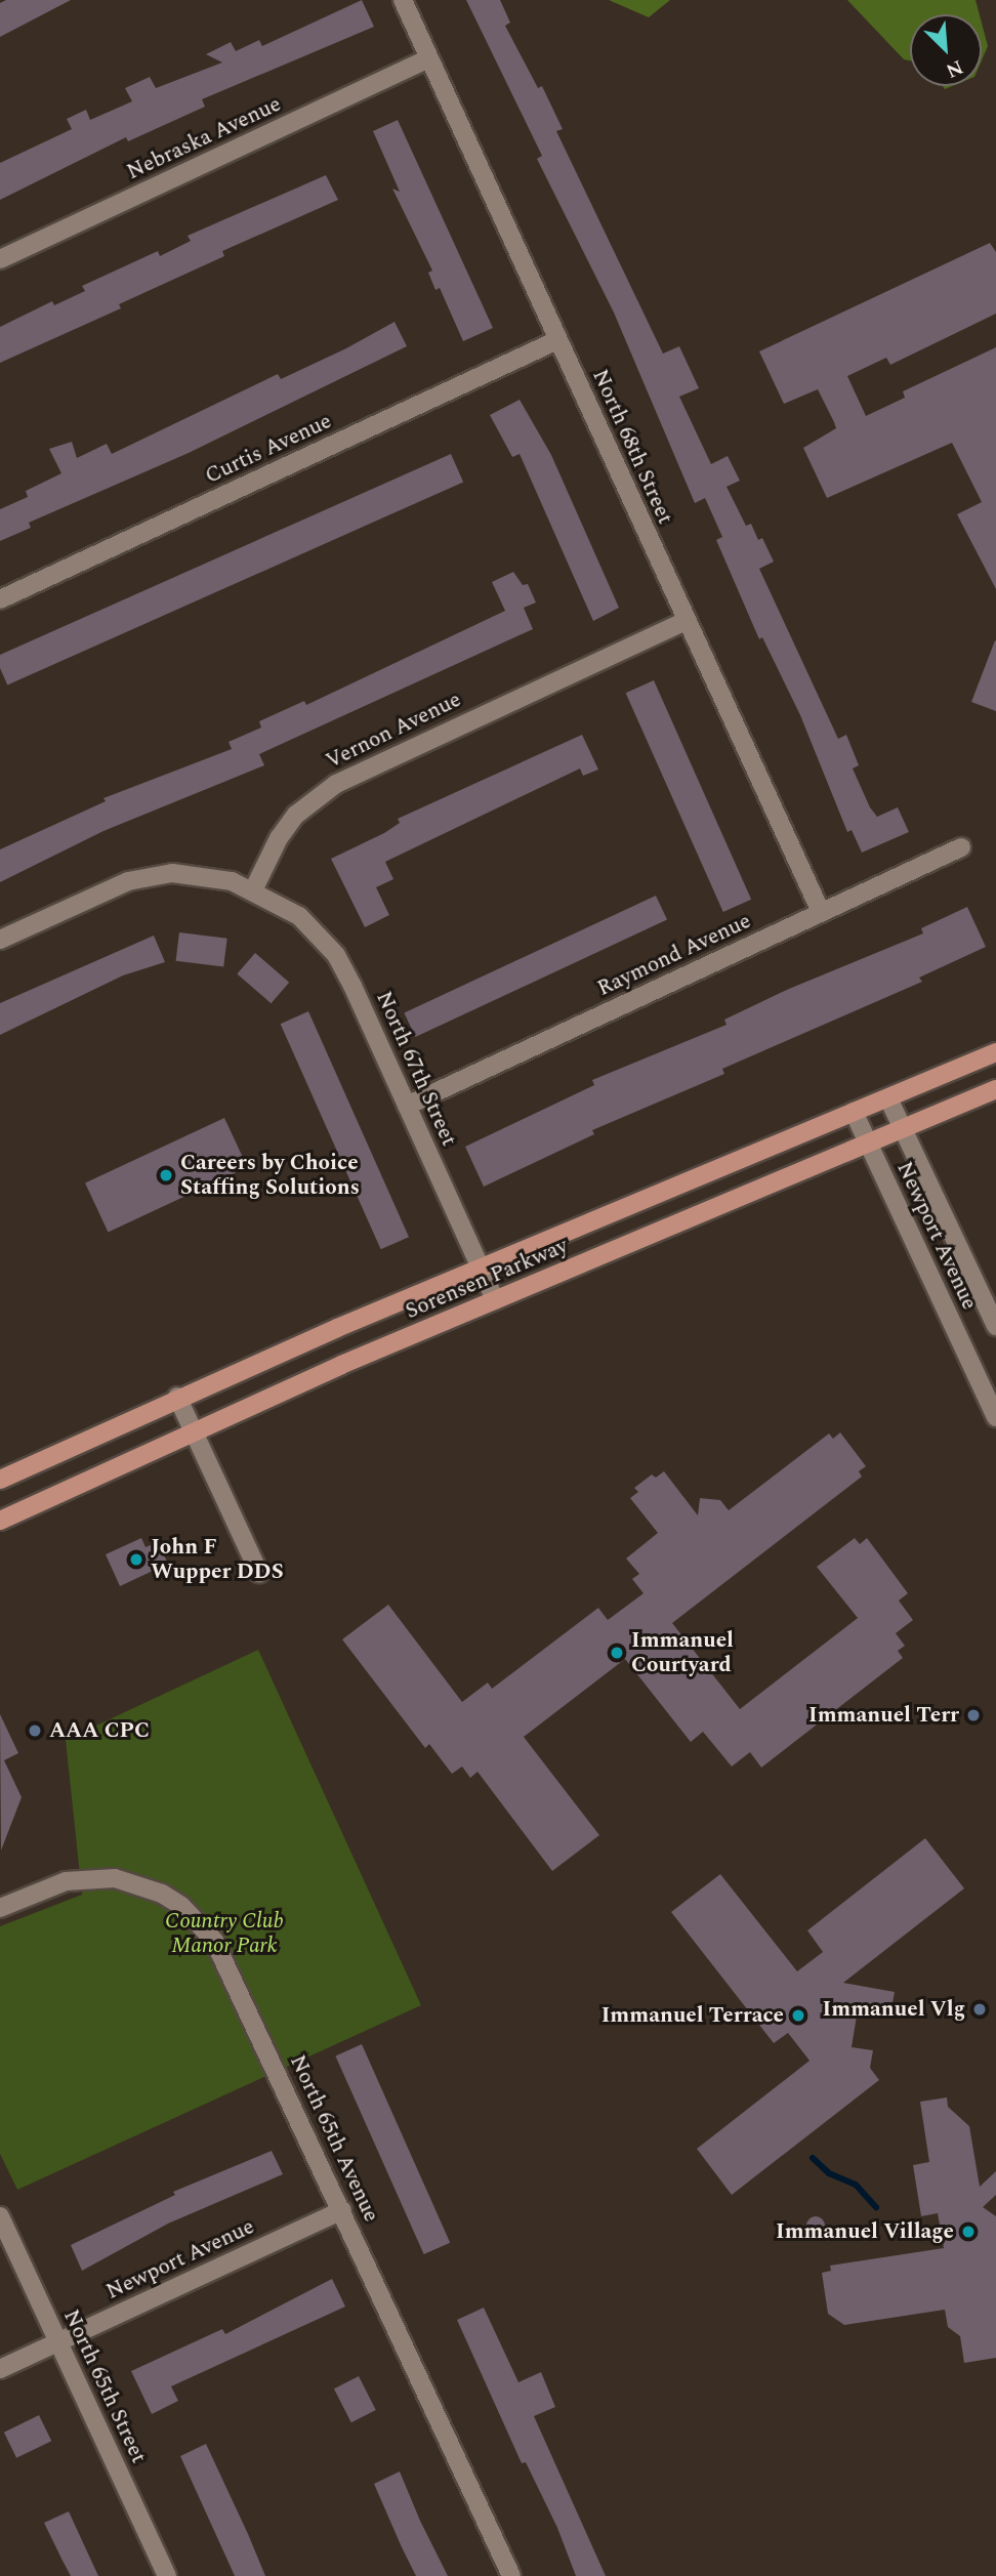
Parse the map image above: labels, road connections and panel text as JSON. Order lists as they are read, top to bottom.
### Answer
{
  "streets": {
    "main road": ["Sorensen Parkway"],
    "street": [
      "Nebraska Avenue",
      "North 68th Street",
      "Curtis Avenue",
      "Vernon Avenue",
      "Raymond Avenue",
      "North 67th Street",
      "Newport Avenue",
      "North 65th Avenue",
      "North 65th Street"
    ]
  },
  "crossings": [
    ["Nebraska Avenue", "North 68th Street"],
    ["North 68th Street", "Curtis Avenue"],
    ["North 68th Street", "Vernon Avenue"],
    ["North 68th Street", "Raymond Avenue"],
    ["Vernon Avenue", "North 67th Street"],
    ["Raymond Avenue", "North 67th Street"],
    ["North 67th Street", "Sorensen Parkway"],
    ["Newport Avenue", "Sorensen Parkway"],
    ["Newport Avenue", "North 65th Avenue"],
    ["Newport Avenue", "North 65th Street"]
  ],
  "parks": ["Country Club Manor Park"],
  "places": [
    "Careers by Choice Staffing Solutions",
    "John F Wupper DDS",
    "Immanuel Courtyard",
    "Immanuel Terr",
    "AAA CPC",
    "Immanuel Vlg",
    "Immanuel Terrace",
    "Immanuel Village"
  ],
  "north": "bottom right"
}
